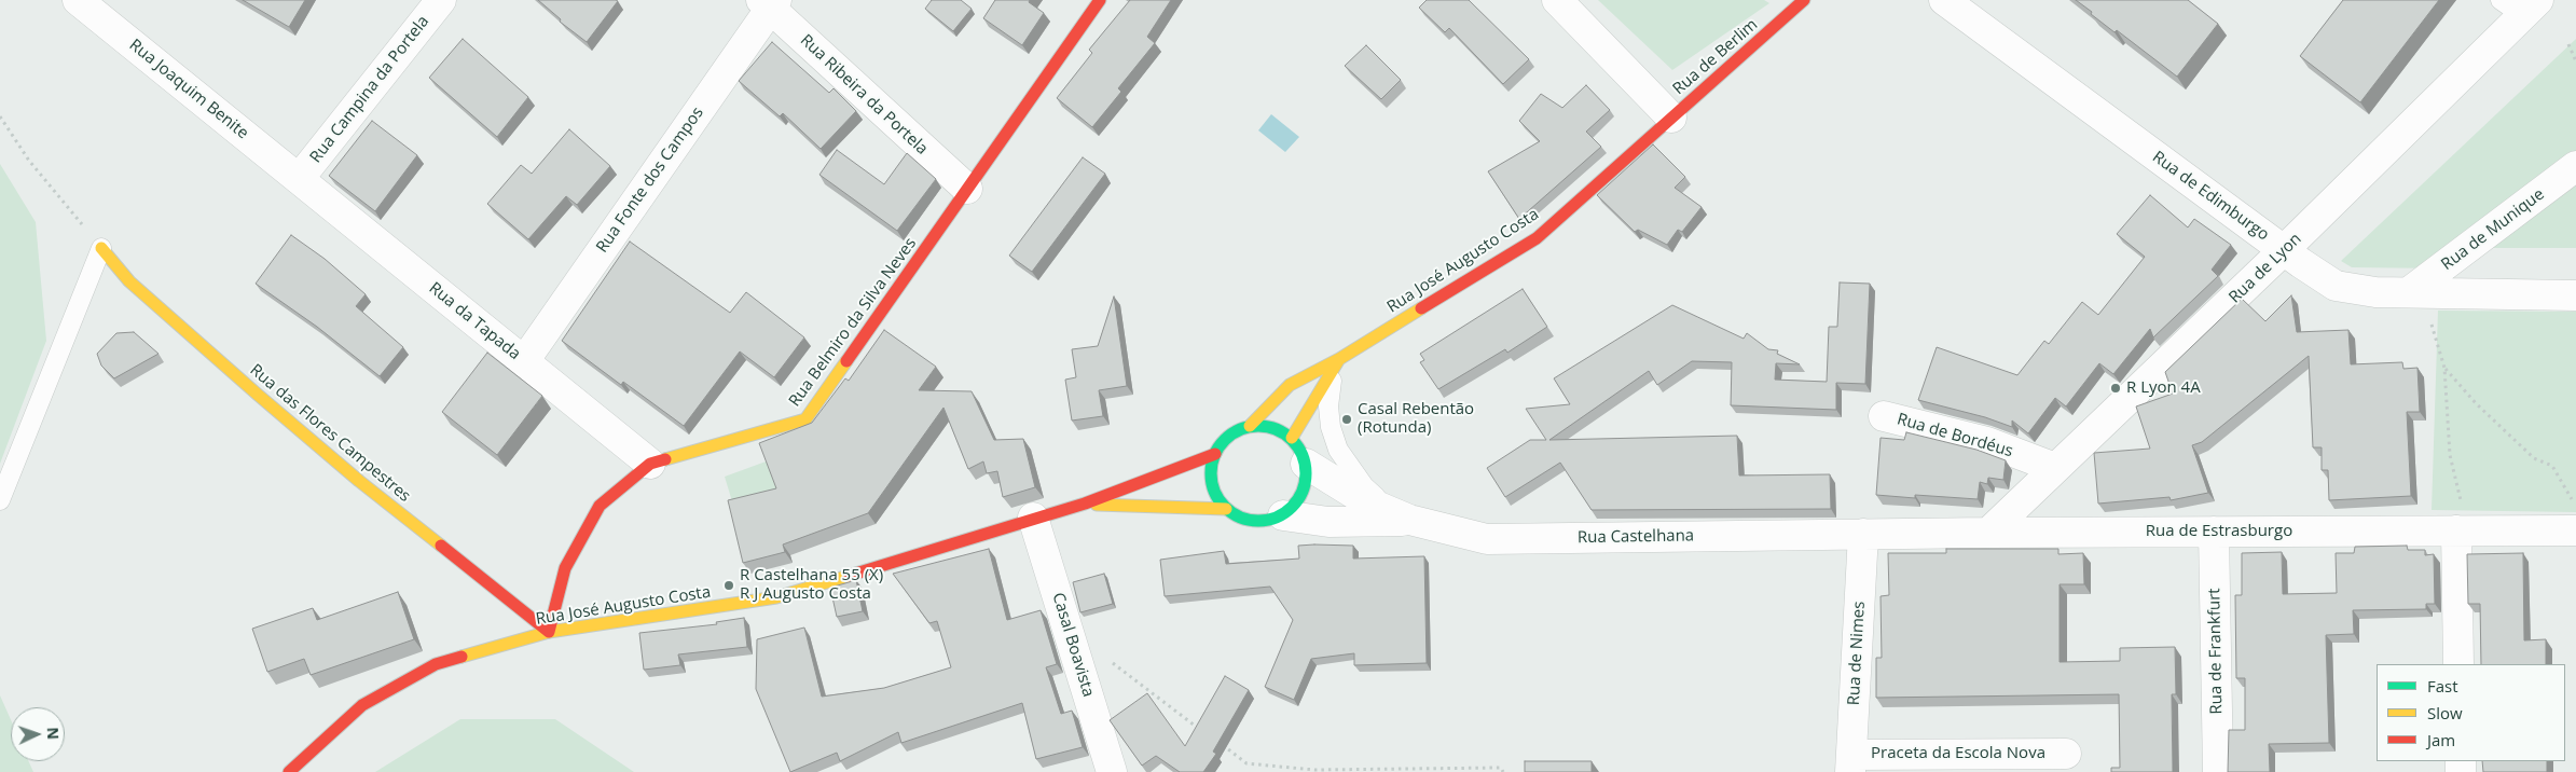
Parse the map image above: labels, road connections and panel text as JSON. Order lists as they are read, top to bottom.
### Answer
{
  "streets": {
    "street": [
      "Rua de Berlim",
      "Rua Joaquim Benite",
      "Rua Campina da Portela",
      "Rua Ribeira da Portela",
      "Rua Fonte dos Campos",
      "Rua de Edimburgo",
      "Rua de Munique",
      "Rua José Augusto Costa",
      "Rua de Lyon",
      "Rua da Tapada",
      "Rua Belmiro da Silva Neves",
      "Rua das Flores Campestres",
      "Rua de Bordéus",
      "Rua de Estrasburgo",
      "Rua Castelhana",
      "Casal Boavista",
      "Rua de Frankfurt",
      "Rua de Nimes",
      "Praceta da Escola Nova"
    ]
  },
  "crossings": [
    ["Rua de Berlim", "Rua José Augusto Costa"],
    ["Rua Joaquim Benite", "Rua Campina da Portela"],
    ["Rua Joaquim Benite", "Rua da Tapada"],
    ["Rua Campina da Portela", "Rua da Tapada"],
    ["Rua Ribeira da Portela", "Rua Fonte dos Campos"],
    ["Rua Ribeira da Portela", "Rua Belmiro da Silva Neves"],
    ["Rua Fonte dos Campos", "Rua da Tapada"],
    ["Rua de Edimburgo", "Rua de Munique"],
    ["Rua de Edimburgo", "Rua de Lyon"],
    ["Rua José Augusto Costa", "Rua Belmiro da Silva Neves"],
    ["Rua José Augusto Costa", "Rua das Flores Campestres"],
    ["Rua José Augusto Costa", "Rua Castelhana"],
    ["Rua José Augusto Costa", "Casal Boavista"],
    ["Rua de Lyon", "Rua de Bordéus"],
    ["Rua de Lyon", "Rua de Estrasburgo"],
    ["Rua da Tapada", "Rua Belmiro da Silva Neves"],
    ["Rua Belmiro da Silva Neves", "Rua das Flores Campestres"],
    ["Rua de Estrasburgo", "Rua Castelhana"],
    ["Rua de Estrasburgo", "Rua de Frankfurt"],
    ["Rua de Estrasburgo", "Rua de Nimes"],
    ["Rua Castelhana", "Rua de Nimes"],
    ["Rua de Nimes", "Praceta da Escola Nova"]
  ],
  "places": ["R Lyon 4A", "Casal Rebentão (Rotunda)", "R Castelhana 55 (X) R J Augusto Costa"],
  "legend": ["Fast", "Slow", "Jam"],
  "north": "right"
}
